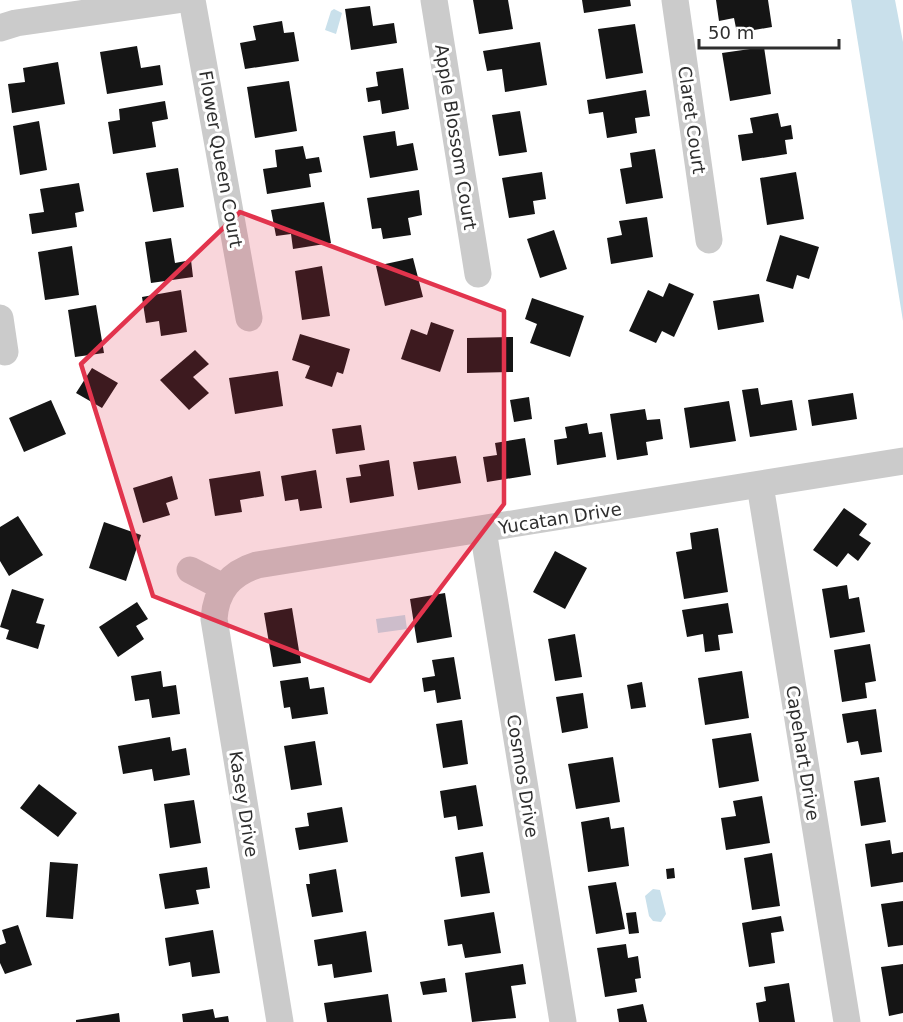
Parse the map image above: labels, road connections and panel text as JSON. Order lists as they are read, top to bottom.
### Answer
{
  "streets": {
    "street": [
      "Claret Court",
      "Apple Blossom Court",
      "Flower Queen Court",
      "Yucatan Drive",
      "Capehart Drive",
      "Cosmos Drive",
      "Kasey Drive"
    ]
  },
  "crossings": [
    ["Yucatan Drive", "Capehart Drive"],
    ["Yucatan Drive", "Cosmos Drive"],
    ["Yucatan Drive", "Kasey Drive"]
  ],
  "scale_bar": "50 m"
}
